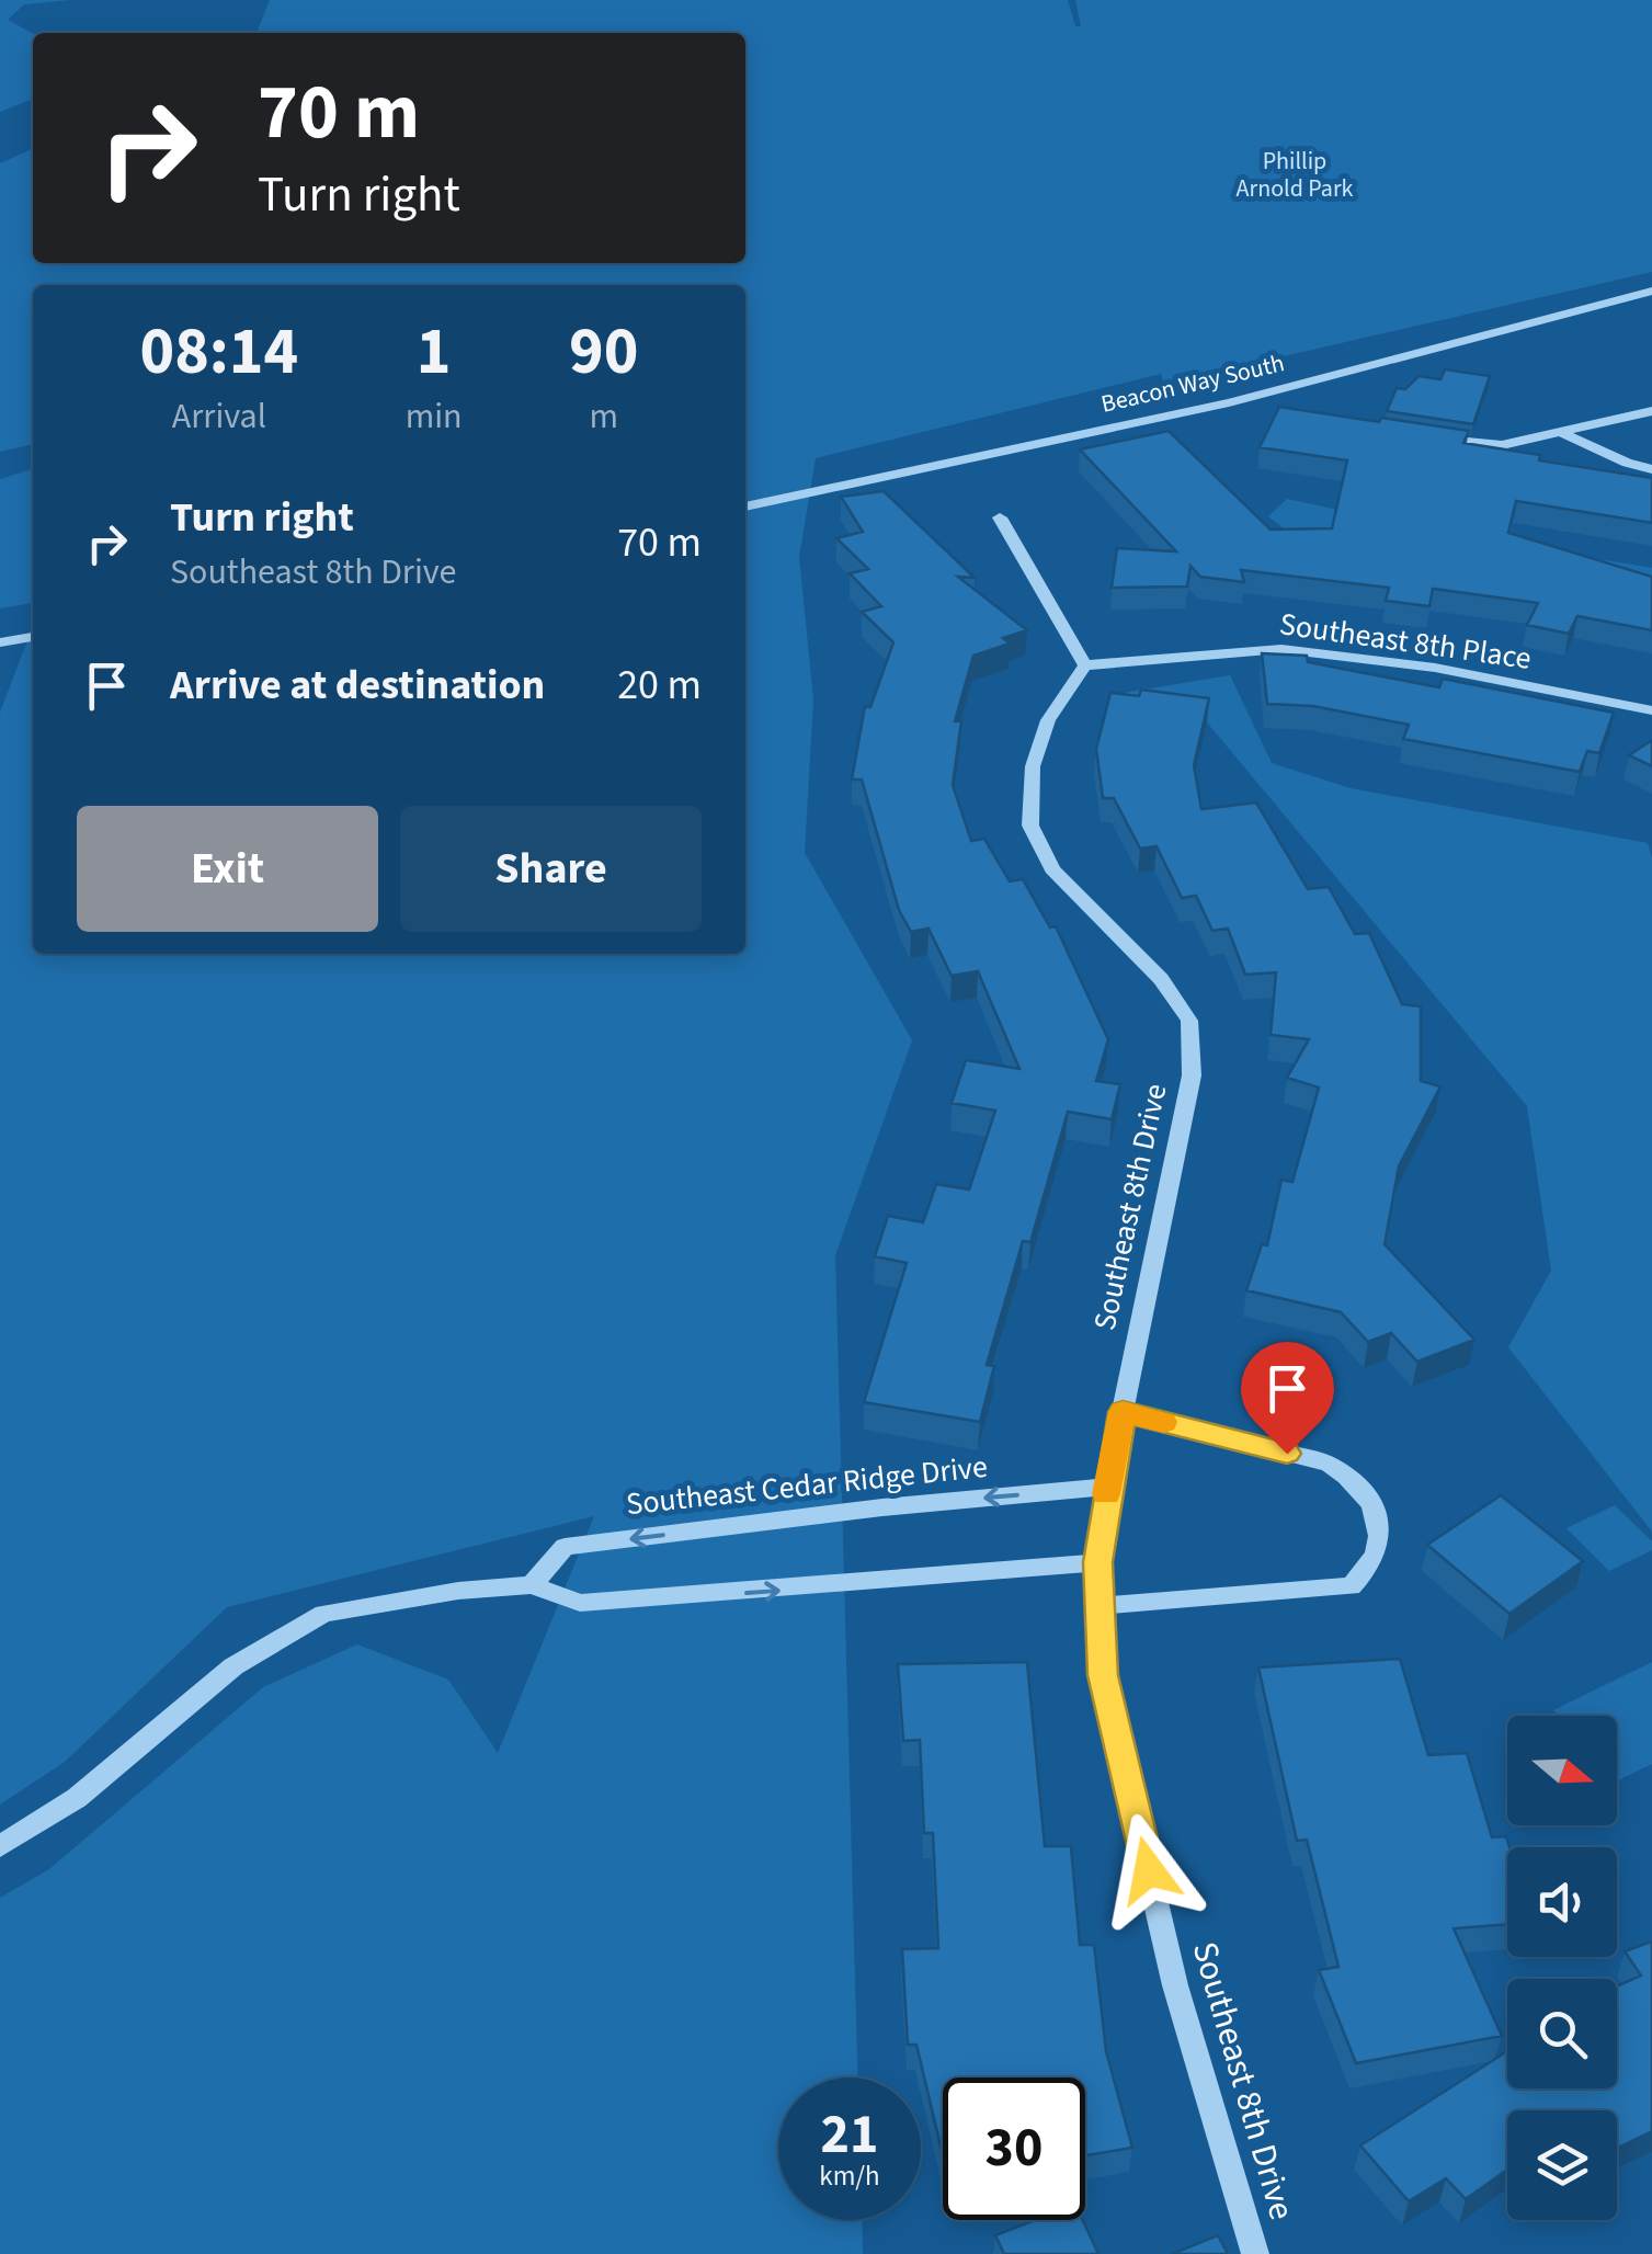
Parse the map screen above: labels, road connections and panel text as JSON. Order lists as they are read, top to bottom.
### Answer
{
  "streets": {
    "street": [
      "Beacon Way South",
      "Southeast 8th Place",
      "Southeast 8th Drive",
      "Southeast Cedar Ridge Drive"
    ]
  },
  "crossings": [
    ["Southeast 8th Place", "Southeast 8th Drive"],
    ["Southeast 8th Drive", "Southeast Cedar Ridge Drive"]
  ],
  "parks": ["Phillip Arnold Park"],
  "north": "right",
  "page": {
    "turn": ["70 m", "Turn right"],
    "eta": [
      "08:14",
      "Arrival",
      "1",
      "min",
      "90",
      "m"
    ],
    "list": [
      {
        "name": "Turn right",
        "note": "Southeast 8th Drive",
        "value": "70 m"
      },
      {
        "name": "Arrive at destination",
        "value": "20 m"
      }
    ],
    "buttons": ["Exit", "Share"],
    "speed": "21 km/h",
    "limit": "30"
  }
}
